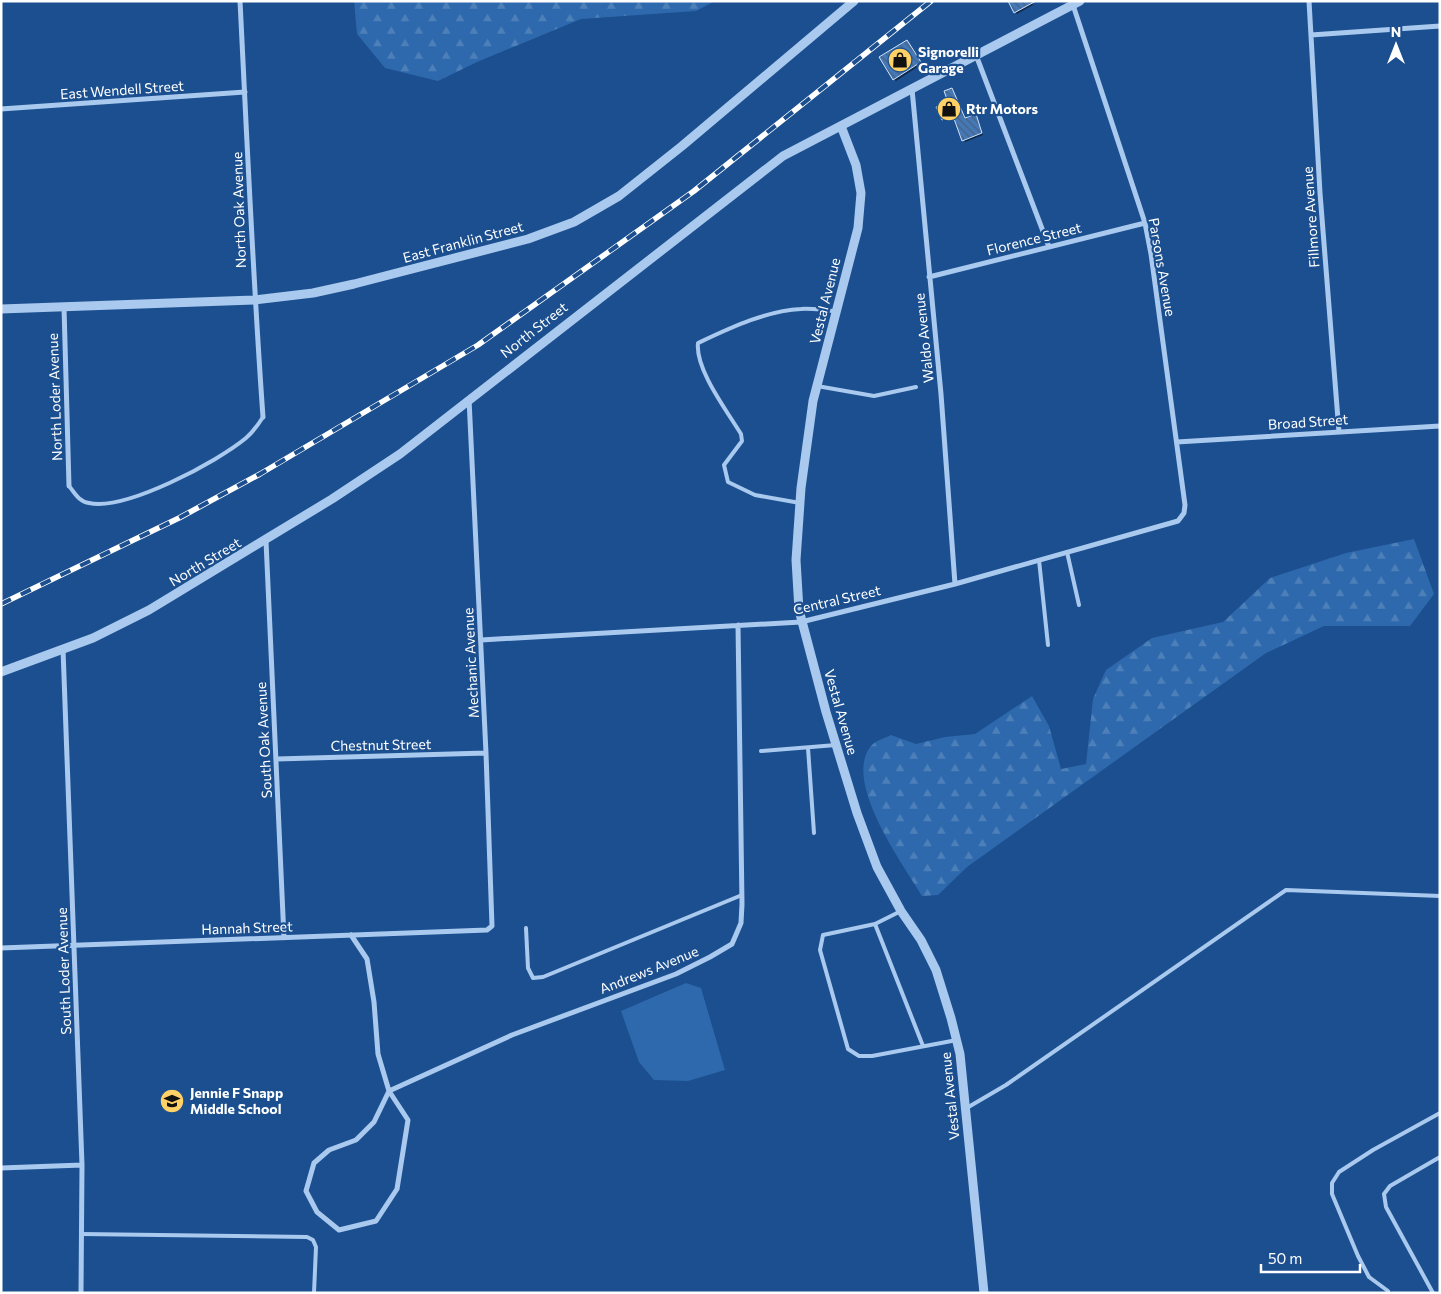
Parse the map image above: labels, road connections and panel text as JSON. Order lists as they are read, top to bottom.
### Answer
{
  "streets": {
    "street": [
      "East Wendell Street",
      "North Oak Avenue",
      "Fillmore Avenue",
      "Florence Street",
      "East Franklin Street",
      "Parsons Avenue",
      "Vestal Avenue",
      "North Street",
      "Waldo Avenue",
      "North Loder Avenue",
      "Broad Street",
      "Central Street",
      "Mechanic Avenue",
      "South Oak Avenue",
      "Chestnut Street",
      "Hannah Street",
      "Andrews Avenue",
      "South Loder Avenue"
    ]
  },
  "crossings": [
    ["East Wendell Street", "North Oak Avenue"],
    ["North Oak Avenue", "East Franklin Street"],
    ["Fillmore Avenue", "Broad Street"],
    ["Florence Street", "Parsons Avenue"],
    ["Florence Street", "Waldo Avenue"],
    ["East Franklin Street", "North Loder Avenue"],
    ["Parsons Avenue", "North Street"],
    ["Parsons Avenue", "Broad Street"],
    ["Parsons Avenue", "Central Street"],
    ["Vestal Avenue", "North Street"],
    ["Vestal Avenue", "Central Street"],
    ["North Street", "Waldo Avenue"],
    ["North Street", "Mechanic Avenue"],
    ["North Street", "South Oak Avenue"],
    ["North Street", "South Loder Avenue"],
    ["Waldo Avenue", "Central Street"],
    ["Central Street", "Mechanic Avenue"],
    ["Central Street", "Andrews Avenue"],
    ["Mechanic Avenue", "Chestnut Street"],
    ["Mechanic Avenue", "Hannah Street"],
    ["South Oak Avenue", "Chestnut Street"],
    ["South Oak Avenue", "Hannah Street"],
    ["Hannah Street", "South Loder Avenue"]
  ],
  "places": {
    "shop": ["Signorelli Garage", "Rtr Motors"],
    "school or university": ["Jennie F Snapp Middle School"]
  },
  "scale_bar": "50 m",
  "north": "top"
}
